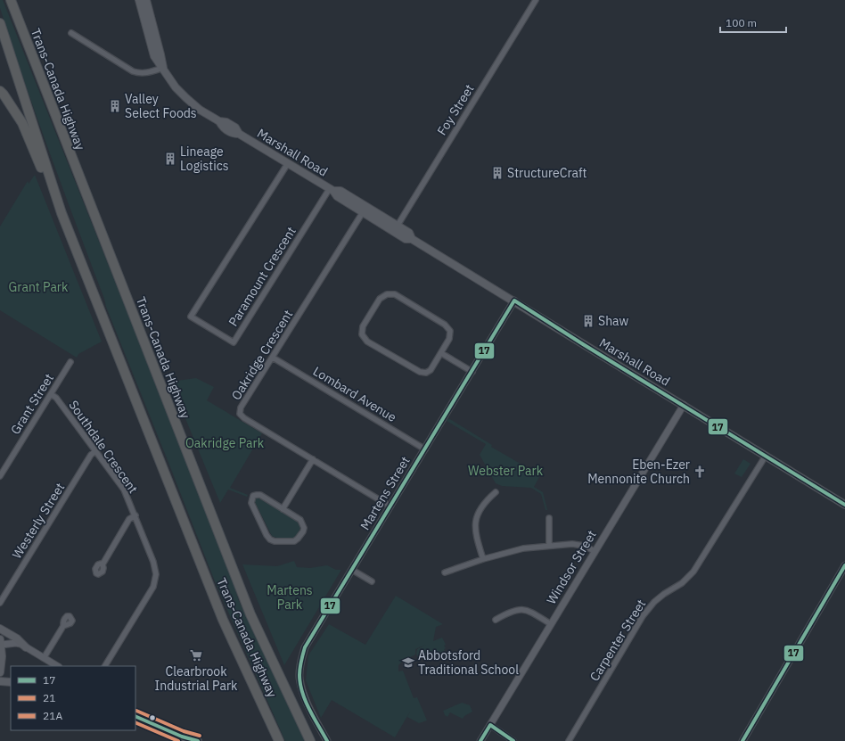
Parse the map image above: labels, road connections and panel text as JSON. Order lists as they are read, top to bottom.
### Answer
{
  "streets": {
    "highway": ["Trans-Canada Highway"],
    "main road": ["Marshall Road"],
    "street": [
      "Foy Street",
      "Paramount Crescent",
      "Oakridge Crescent",
      "Lombard Avenue",
      "Grant Street",
      "Southdale Crescent",
      "Martens Street",
      "Westerly Street",
      "Windsor Street",
      "Carpenter Street"
    ]
  },
  "crossings": [
    ["Foy Street", "Marshall Road"],
    ["Marshall Road", "Paramount Crescent"],
    ["Marshall Road", "Oakridge Crescent"],
    ["Marshall Road", "Martens Street"],
    ["Marshall Road", "Windsor Street"],
    ["Marshall Road", "Carpenter Street"],
    ["Oakridge Crescent", "Lombard Avenue"],
    ["Oakridge Crescent", "Martens Street"],
    ["Lombard Avenue", "Martens Street"],
    ["Grant Street", "Southdale Crescent"],
    ["Southdale Crescent", "Westerly Street"]
  ],
  "parks": [
    "Grant Park",
    "Oakridge Park",
    "Webster Park",
    "Martens Park"
  ],
  "places": {
    "building": [
      "Valley Select Foods",
      "Lineage Logistics",
      "StructureCraft",
      "Shaw"
    ],
    "church": ["Eben-Ezer Mennonite Church"],
    "supermarket": ["Clearbrook Industrial Park"],
    "school or university": ["Abbotsford Traditional School"]
  },
  "lines": ["transit line 17", "transit line 21A", "transit line 21"],
  "legend": ["17", "21", "21A"],
  "scale_bar": "100 m"
}
